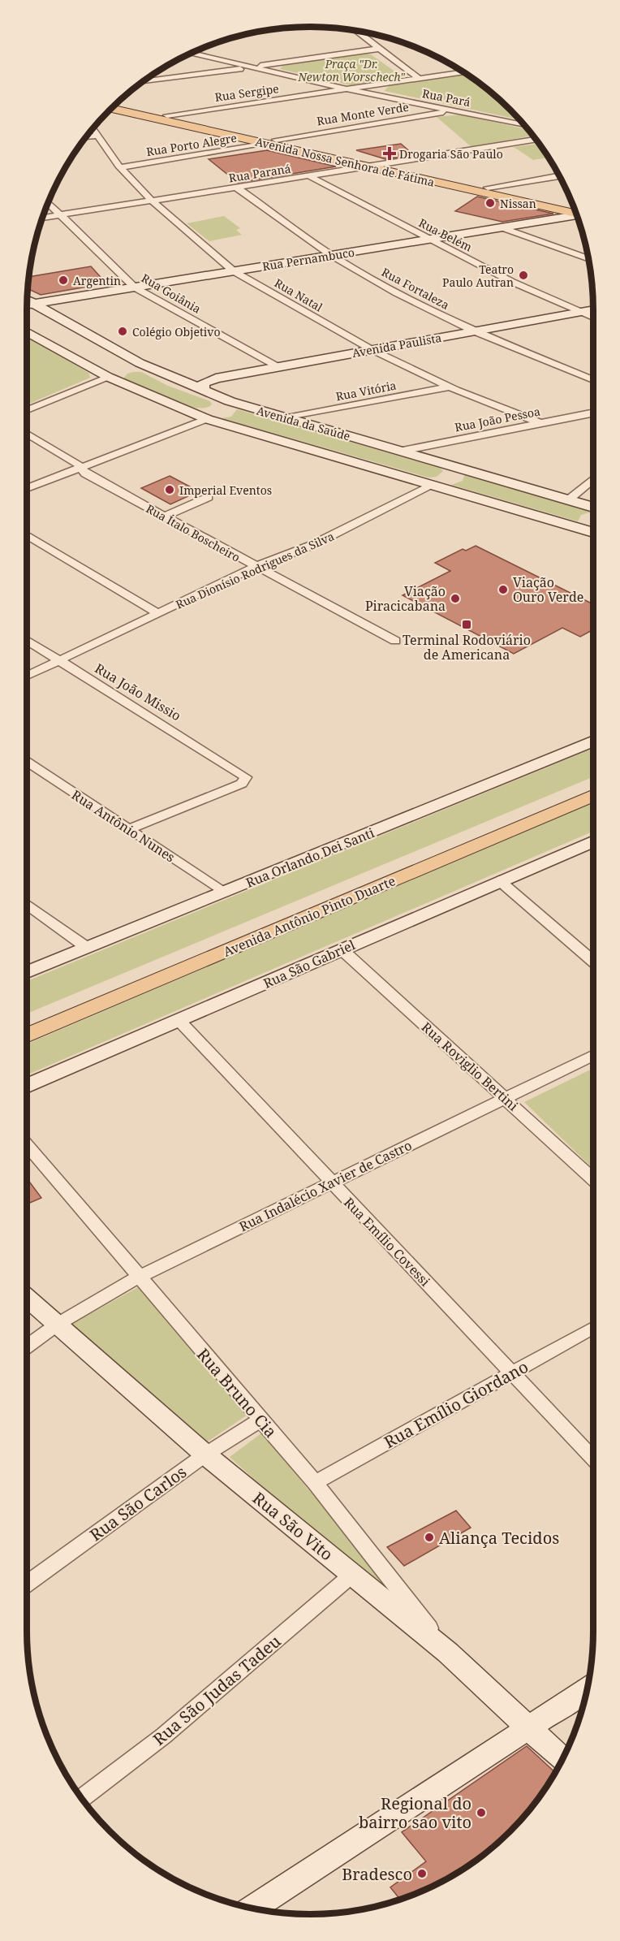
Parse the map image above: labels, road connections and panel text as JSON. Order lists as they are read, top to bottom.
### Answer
{
  "streets": {
    "main road": [
      "Avenida Nossa Senhora de Fátima",
      "Rua Pernambuco",
      "Avenida Paulista",
      "Avenida da Saúde",
      "Rua Orlando Dei Santi",
      "Avenida Antônio Pinto Duarte",
      "Rua São Gabriel",
      "Rua São Vito"
    ],
    "street": [
      "Rua Sergipe",
      "Rua Pará",
      "Rua Monte Verde",
      "Rua Porto Alegre",
      "Rua Paraná",
      "Rua Belém",
      "Rua Fortaleza",
      "Rua Goiânia",
      "Rua Natal",
      "Rua Vitória",
      "Rua João Pessoa",
      "Rua Ítalo Boscheiro",
      "Rua Dionísio Rodrigues da Silva",
      "Rua João Missio",
      "Rua Antônio Nunes",
      "Rua Roviglio Bertini",
      "Rua Indalécio Xavier de Castro",
      "Rua Emílio Covessi",
      "Rua Bruno Cia",
      "Rua Emílio Giordano",
      "Rua São Carlos",
      "Rua São Judas Tadeu"
    ]
  },
  "crossings": [
    ["Rua Sergipe", "Rua Pará"],
    ["Rua Sergipe", "Avenida Nossa Senhora de Fátima"],
    ["Rua Pará", "Rua Monte Verde"],
    ["Rua Monte Verde", "Rua Porto Alegre"],
    ["Rua Monte Verde", "Avenida Nossa Senhora de Fátima"],
    ["Rua Porto Alegre", "Avenida Nossa Senhora de Fátima"],
    ["Rua Porto Alegre", "Rua Natal"],
    ["Avenida Nossa Senhora de Fátima", "Rua Paraná"],
    ["Rua Paraná", "Rua Belém"],
    ["Rua Paraná", "Rua Fortaleza"],
    ["Rua Paraná", "Rua Goiânia"],
    ["Rua Paraná", "Rua Natal"],
    ["Rua Belém", "Rua Pernambuco"],
    ["Rua Belém", "Avenida Paulista"],
    ["Rua Pernambuco", "Rua Fortaleza"],
    ["Rua Pernambuco", "Rua Goiânia"],
    ["Rua Pernambuco", "Rua Natal"],
    ["Rua Pernambuco", "Avenida da Saúde"],
    ["Rua Fortaleza", "Avenida Paulista"],
    ["Rua Goiânia", "Avenida Paulista"],
    ["Rua Natal", "Avenida Paulista"],
    ["Rua Natal", "Rua Vitória"],
    ["Rua Natal", "Rua João Pessoa"],
    ["Avenida Paulista", "Avenida da Saúde"],
    ["Rua Vitória", "Avenida da Saúde"],
    ["Rua João Pessoa", "Avenida da Saúde"],
    ["Avenida da Saúde", "Rua Dionísio Rodrigues da Silva"],
    ["Rua Ítalo Boscheiro", "Rua Dionísio Rodrigues da Silva"],
    ["Rua Dionísio Rodrigues da Silva", "Rua João Missio"],
    ["Rua João Missio", "Rua Antônio Nunes"],
    ["Rua Antônio Nunes", "Rua Orlando Dei Santi"],
    ["Rua São Gabriel", "Rua Roviglio Bertini"],
    ["Rua São Gabriel", "Rua Emílio Covessi"],
    ["Rua Roviglio Bertini", "Rua Indalécio Xavier de Castro"],
    ["Rua Indalécio Xavier de Castro", "Rua Emílio Covessi"],
    ["Rua Indalécio Xavier de Castro", "Rua Bruno Cia"],
    ["Rua Indalécio Xavier de Castro", "Rua São Vito"],
    ["Rua Emílio Covessi", "Rua Emílio Giordano"],
    ["Rua Bruno Cia", "Rua Emílio Giordano"],
    ["Rua Bruno Cia", "Rua São Carlos"],
    ["Rua Bruno Cia", "Rua São Vito"],
    ["Rua São Carlos", "Rua São Vito"],
    ["Rua São Vito", "Rua São Judas Tadeu"]
  ],
  "parks": ["Praça \"Dr. Newton Worschech\""],
  "places": {
    "health": ["Drogaria São Paulo"],
    "other": [
      "Nissan",
      "Teatro Paulo Autran",
      "Argentin",
      "Colégio Objetivo",
      "Imperial Eventos",
      "Viação Ouro Verde",
      "Viação Piracicabana",
      "Aliança Tecidos",
      "Regional do bairro sao vito",
      "Bradesco"
    ],
    "transit": ["Terminal Rodoviário de Americana"]
  }
}
